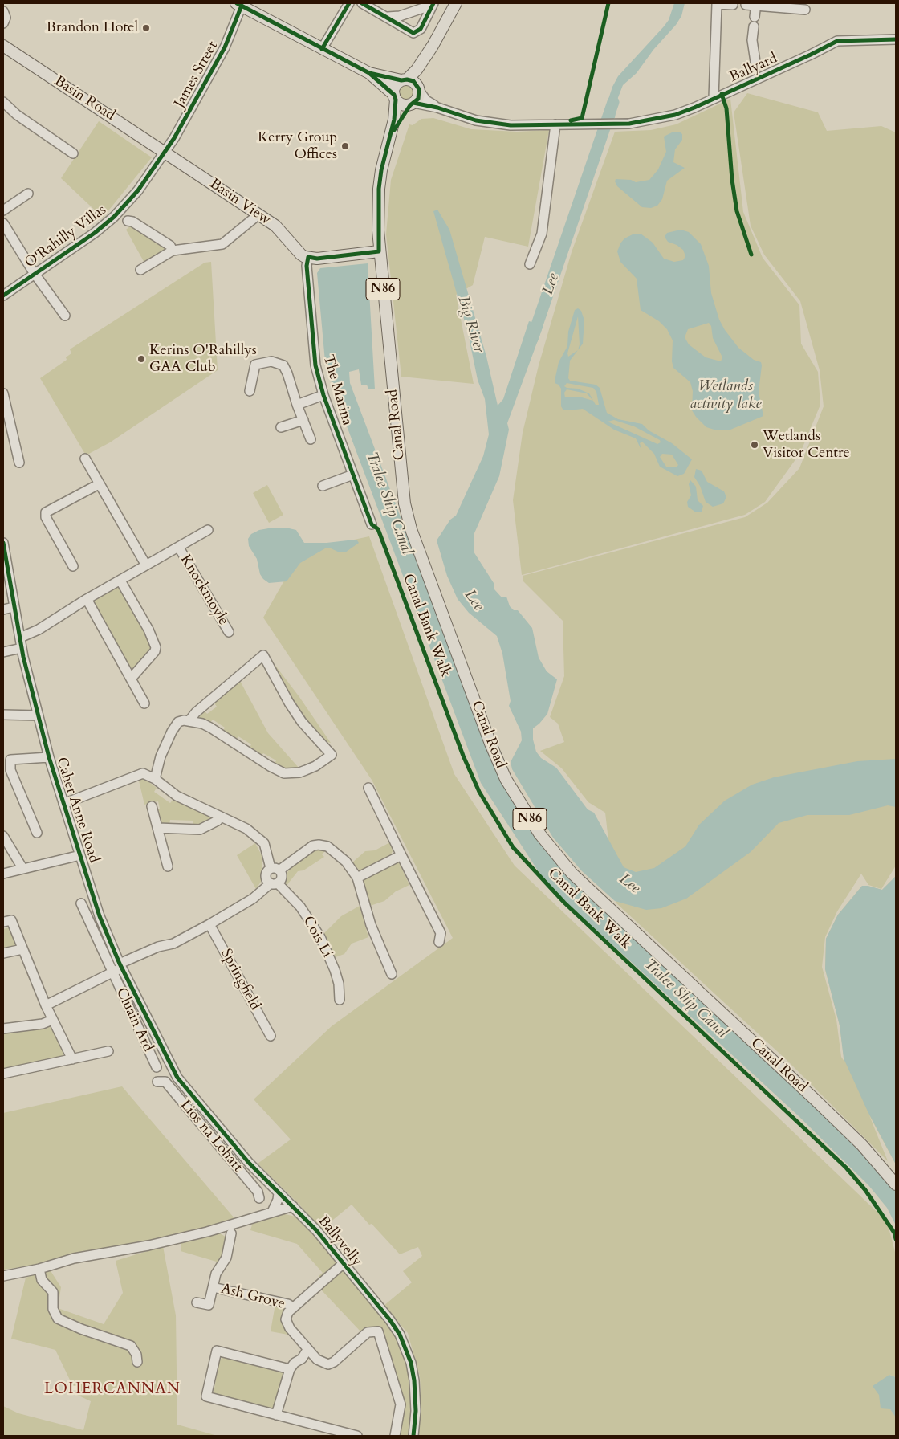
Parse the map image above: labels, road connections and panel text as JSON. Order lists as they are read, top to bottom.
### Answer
{
  "streets": {
    "main road": [
      "Basin Road",
      "Basin View",
      "N86",
      "Canal Road"
    ],
    "street": [
      "Ballyard",
      "James Street",
      "O'Rahilly Villas",
      "The Marina",
      "Knockmoyle",
      "Caher Anne Road",
      "Cois Lí",
      "Springfield",
      "Cluain Ard",
      "Lios na Lohart",
      "Ballyvelly",
      "Ash Grove"
    ],
    "cycle path": ["Canal Bank Walk"]
  },
  "crossings": [
    ["James Street", "Basin Road"],
    ["James Street", "Basin View"],
    ["James Street", "O'Rahilly Villas"],
    ["Basin Road", "Basin View"],
    ["Basin Road", "O'Rahilly Villas"],
    ["Basin View", "O'Rahilly Villas"],
    ["Basin View", "The Marina"],
    ["N86", "Canal Road"],
    ["Knockmoyle", "Caher Anne Road"],
    ["Caher Anne Road", "Cluain Ard"],
    ["Caher Anne Road", "Ballyvelly"],
    ["Cois Lí", "Cluain Ard"],
    ["Springfield", "Cluain Ard"],
    ["Ballyvelly", "Ash Grove"]
  ],
  "districts": ["LOHERCANNAN"],
  "water": [
    "Lee",
    "Big River",
    "Wetlands activity lake",
    "Tralee Ship Canal"
  ],
  "places": [
    "Brandon Hotel",
    "Kerry Group Offices",
    "Kerins O'Rahillys GAA Club",
    "Wetlands Visitor Centre"
  ]
}
